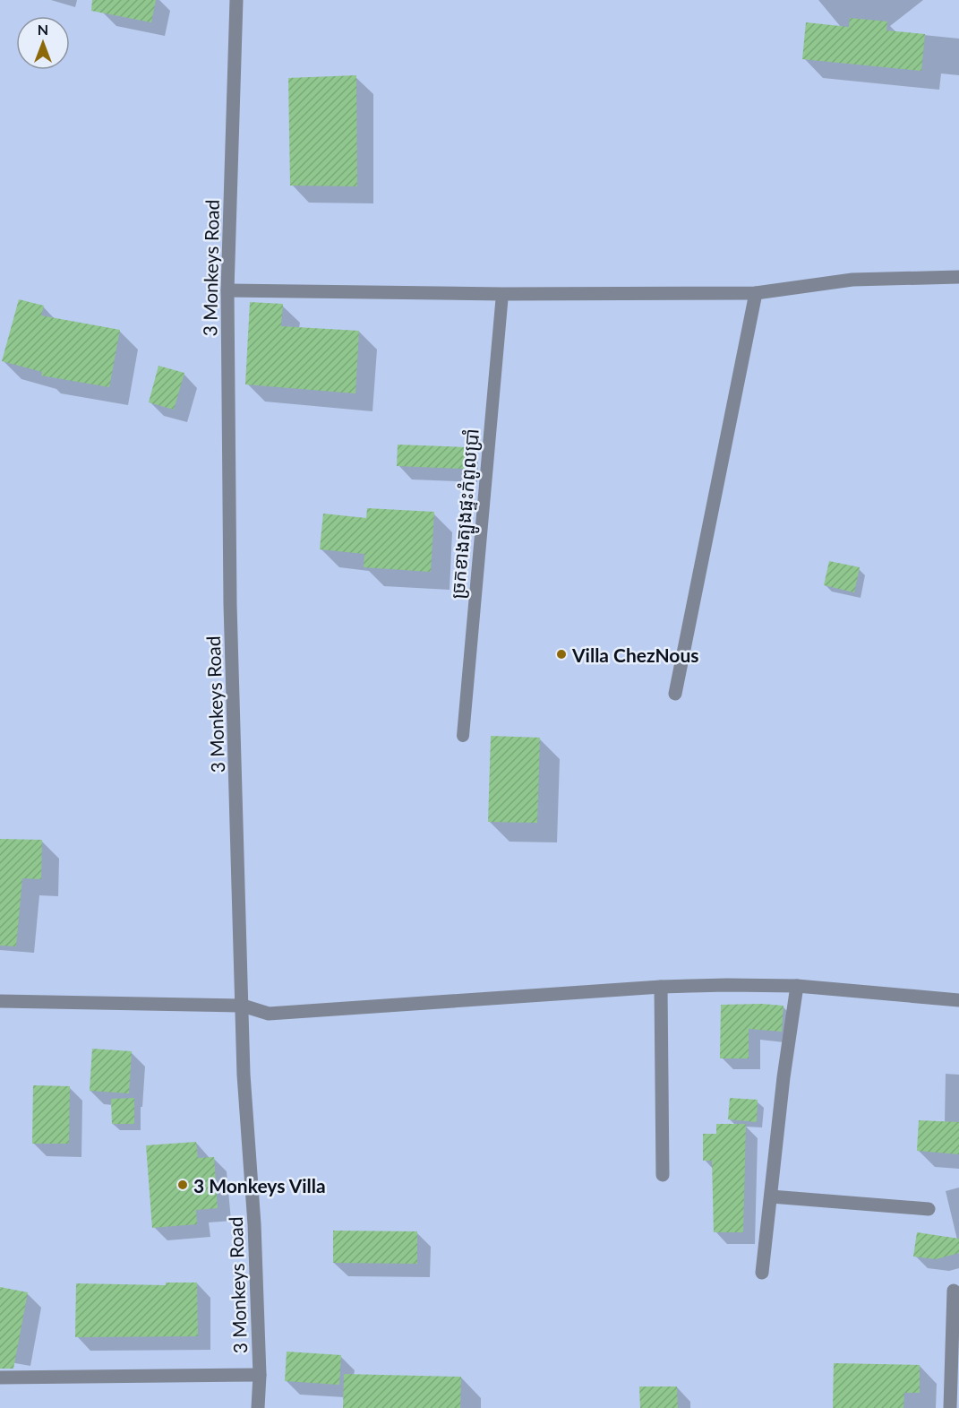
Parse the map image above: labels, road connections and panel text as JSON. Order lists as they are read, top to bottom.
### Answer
{
  "streets": {
    "street": ["3 Monkeys Road"],
    "lane": ["ច្រកខាងត្បូងផ្ទះកំពូលប្រាំ"]
  },
  "places": ["Villa ChezNous", "3 Monkeys Villa"],
  "north": "top"
}
